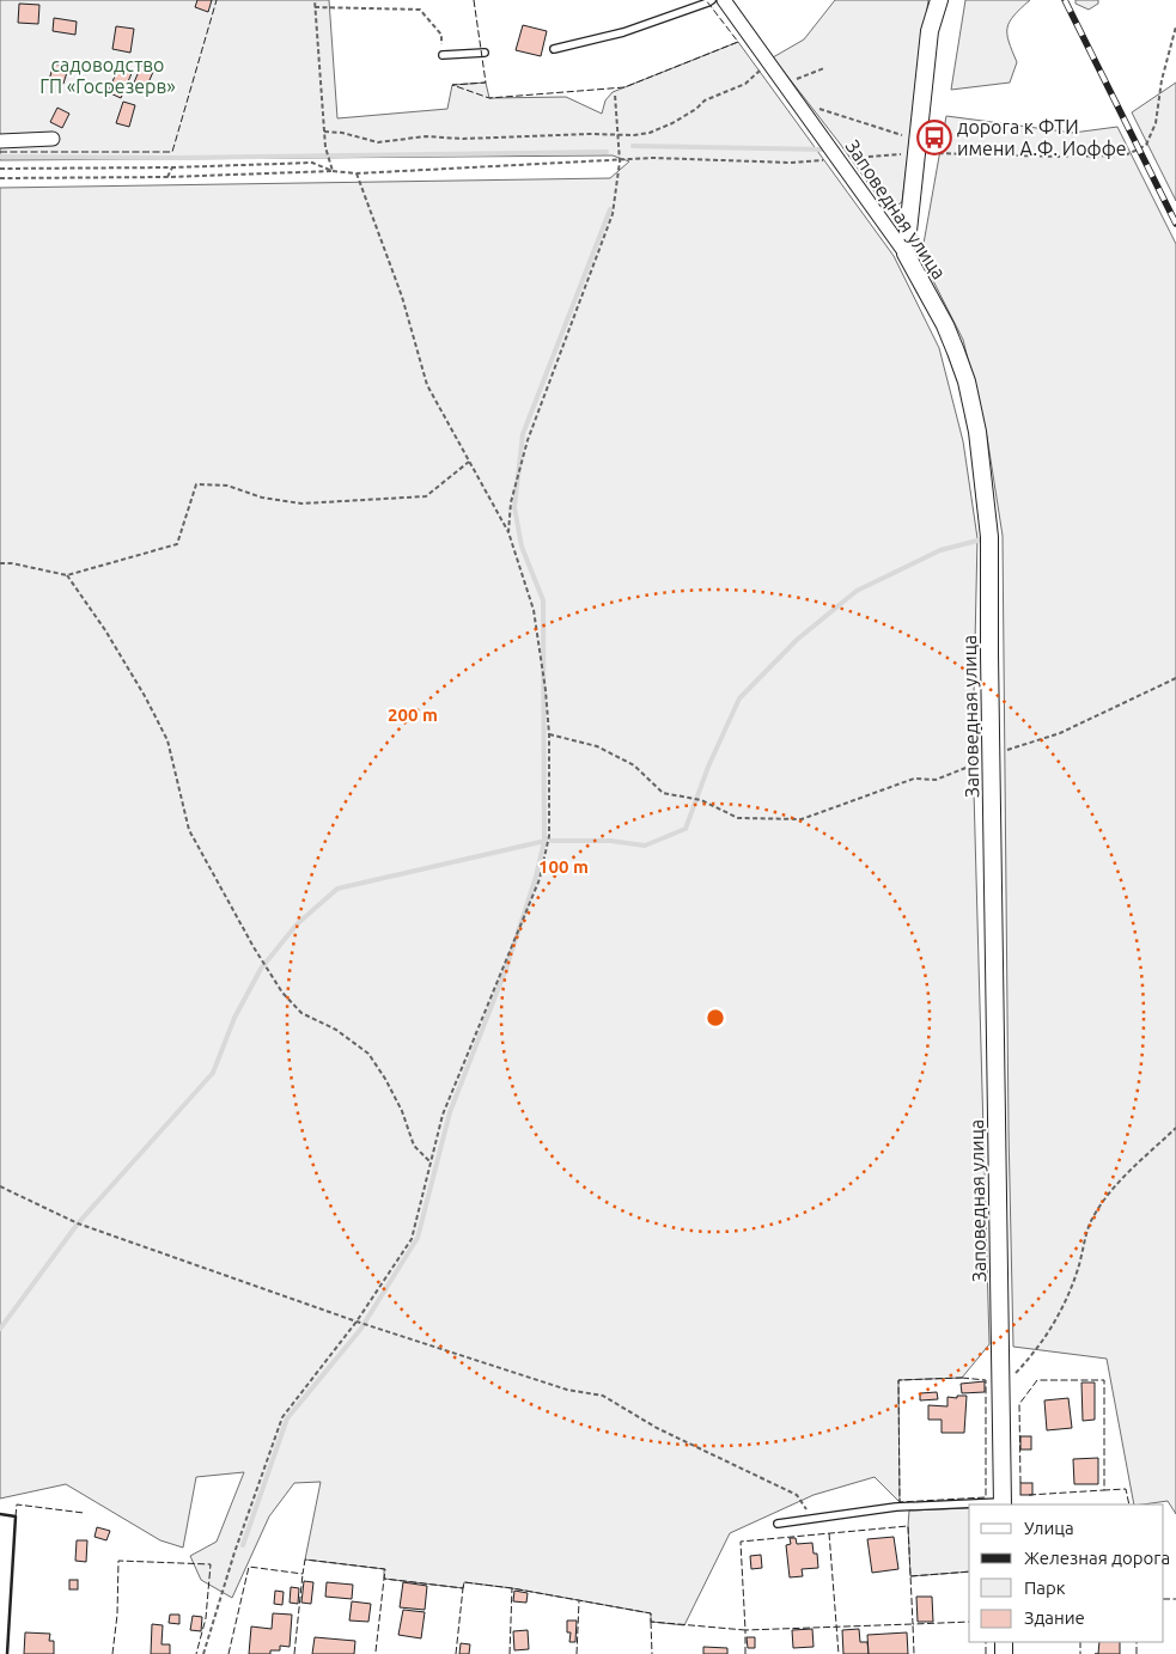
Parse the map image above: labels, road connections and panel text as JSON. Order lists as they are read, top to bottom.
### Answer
{
  "streets": {
    "street": ["Заповедная улица"]
  },
  "parks": ["садоводство ГП «Госрезерв»"],
  "places": {
    "bus stop": ["дорога к ФТИ имени А.Ф. Иоффе"]
  },
  "legend": [
    "Улица",
    "Железная дорога",
    "Парк",
    "Здание"
  ],
  "rings": ["200 m", "100 m"]
}
